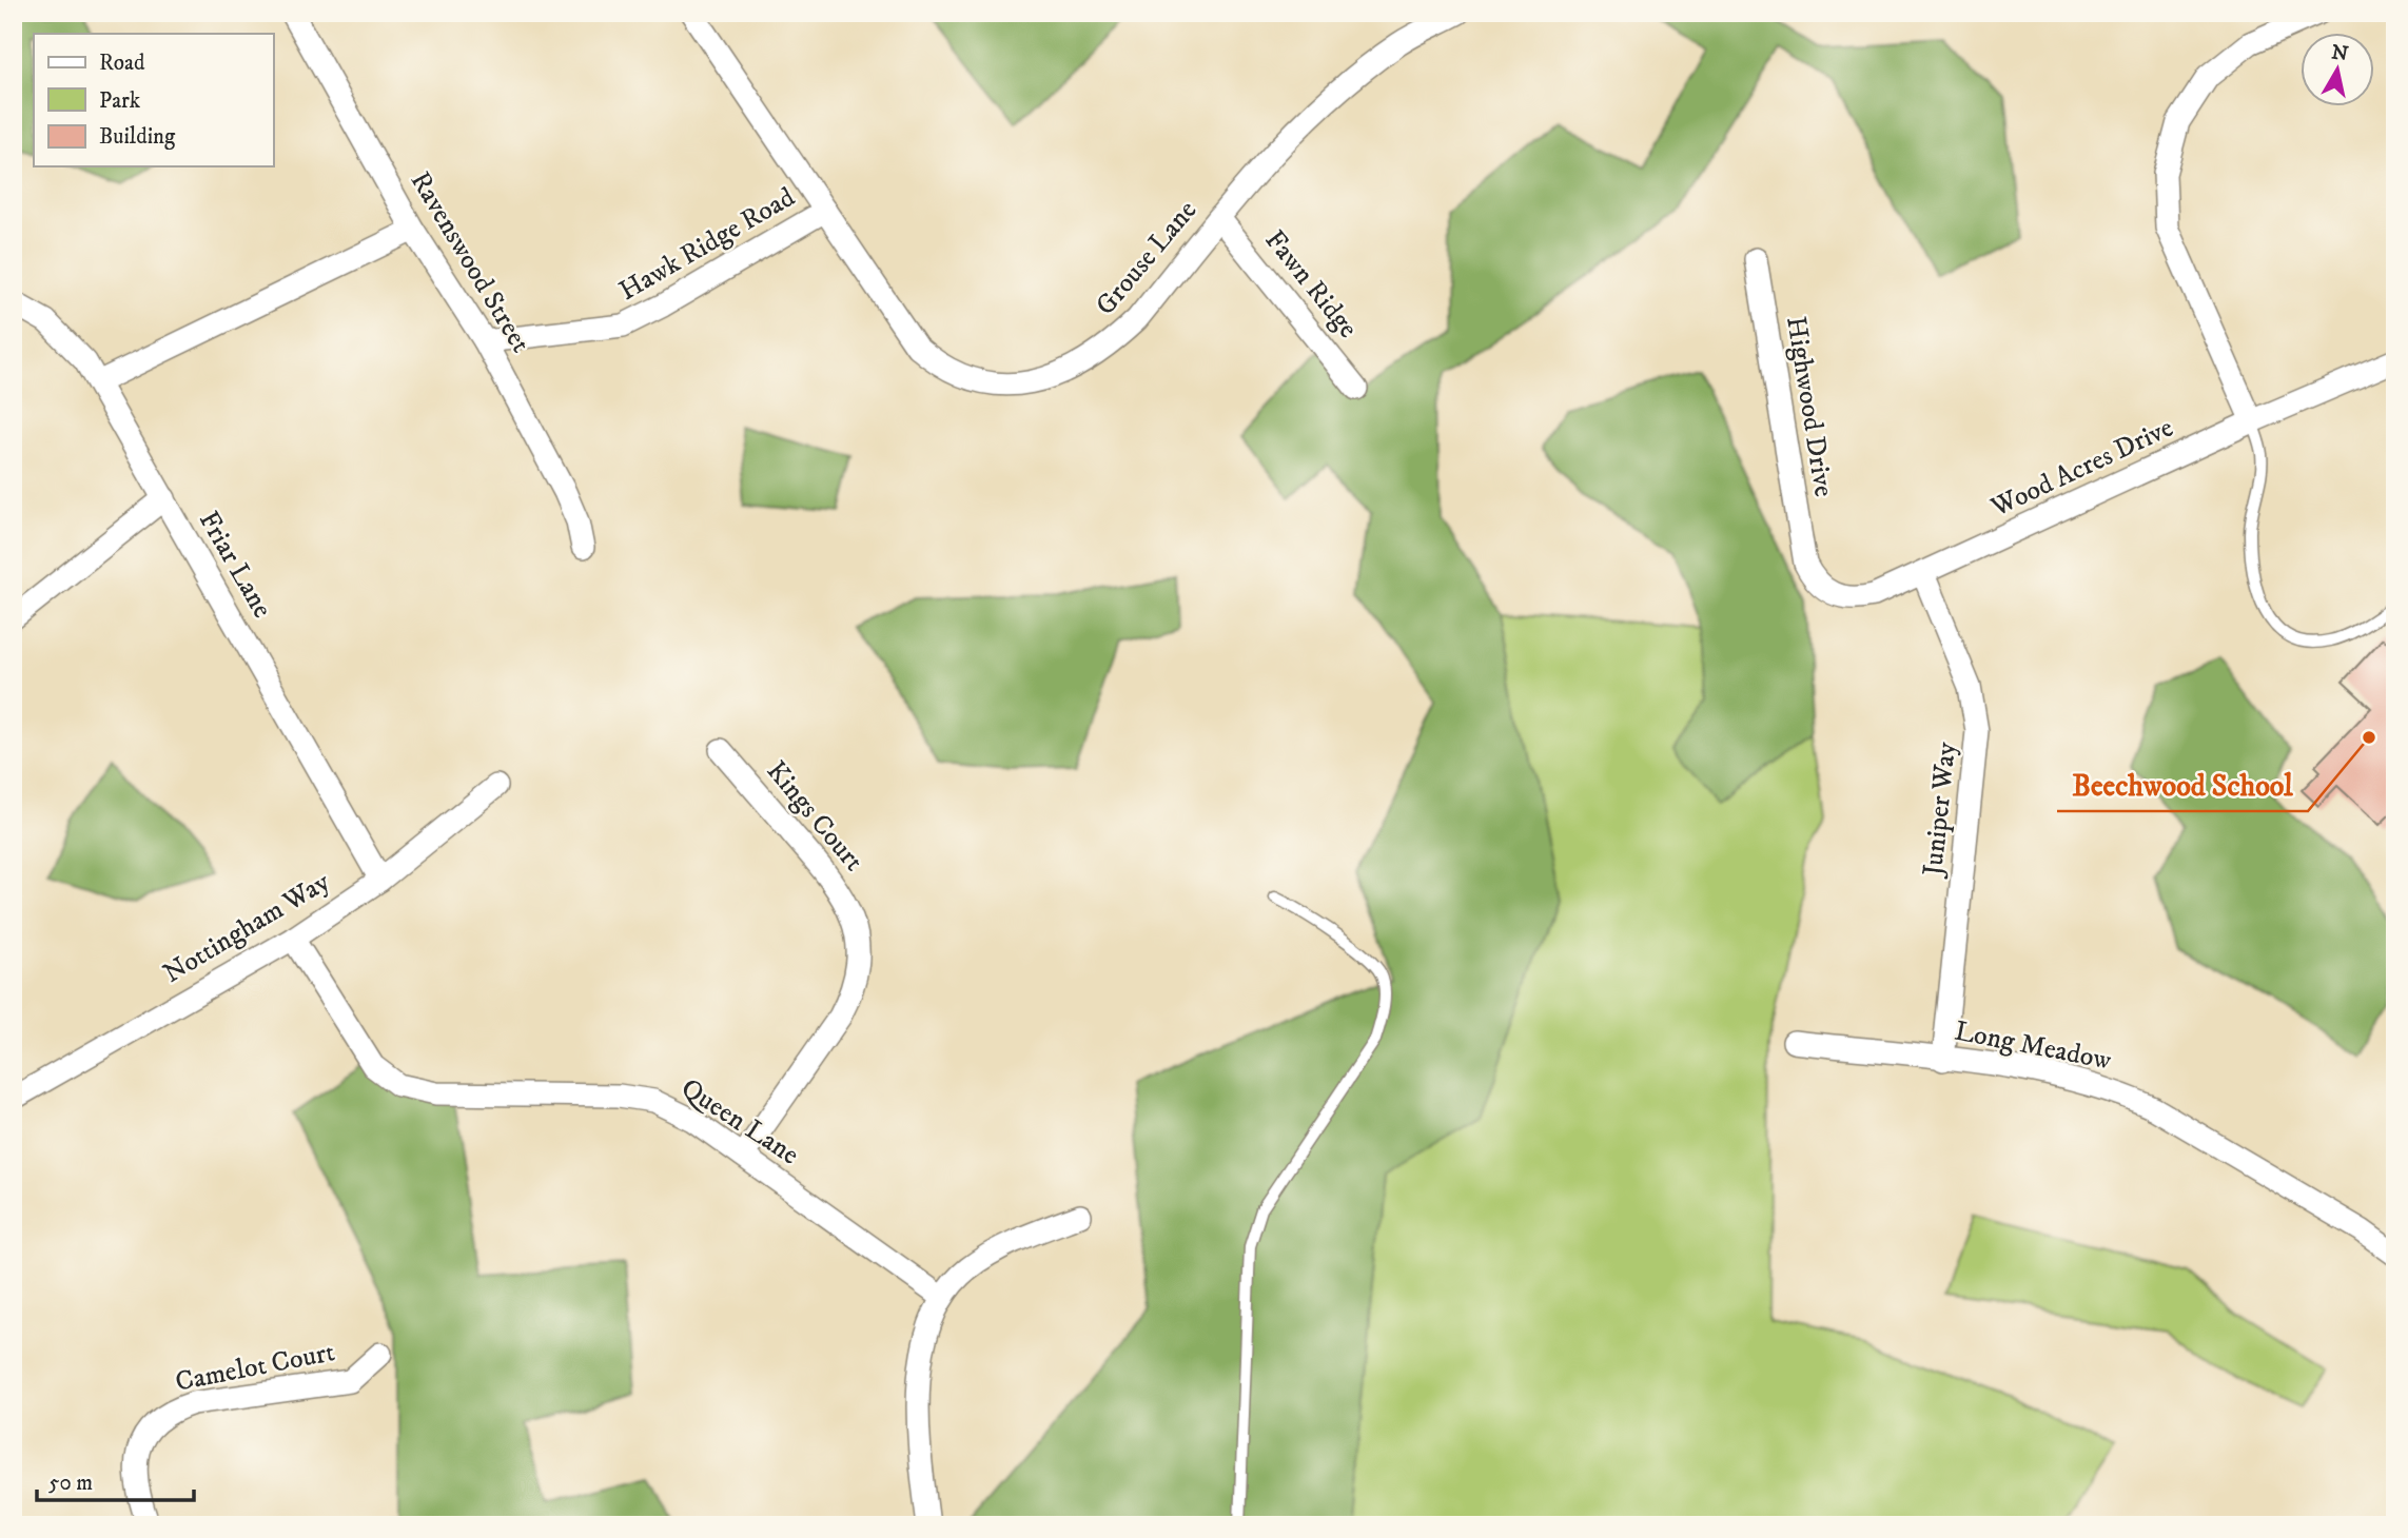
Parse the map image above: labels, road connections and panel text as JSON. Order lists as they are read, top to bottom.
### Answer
{
  "streets": {
    "street": [
      "Hawk Ridge Road",
      "Grouse Lane",
      "Ravenswood Street",
      "Fawn Ridge",
      "Highwood Drive",
      "Wood Acres Drive",
      "Friar Lane",
      "Juniper Way",
      "Kings Court",
      "Nottingham Way",
      "Long Meadow",
      "Queen Lane",
      "Camelot Court"
    ]
  },
  "crossings": [
    ["Hawk Ridge Road", "Grouse Lane"],
    ["Hawk Ridge Road", "Ravenswood Street"],
    ["Grouse Lane", "Fawn Ridge"],
    ["Highwood Drive", "Wood Acres Drive"],
    ["Wood Acres Drive", "Juniper Way"],
    ["Friar Lane", "Nottingham Way"],
    ["Juniper Way", "Long Meadow"],
    ["Kings Court", "Queen Lane"],
    ["Nottingham Way", "Queen Lane"]
  ],
  "places": ["Beechwood School"],
  "legend": ["Road", "Park", "Building"],
  "scale_bar": "50 m",
  "north": "top"
}
